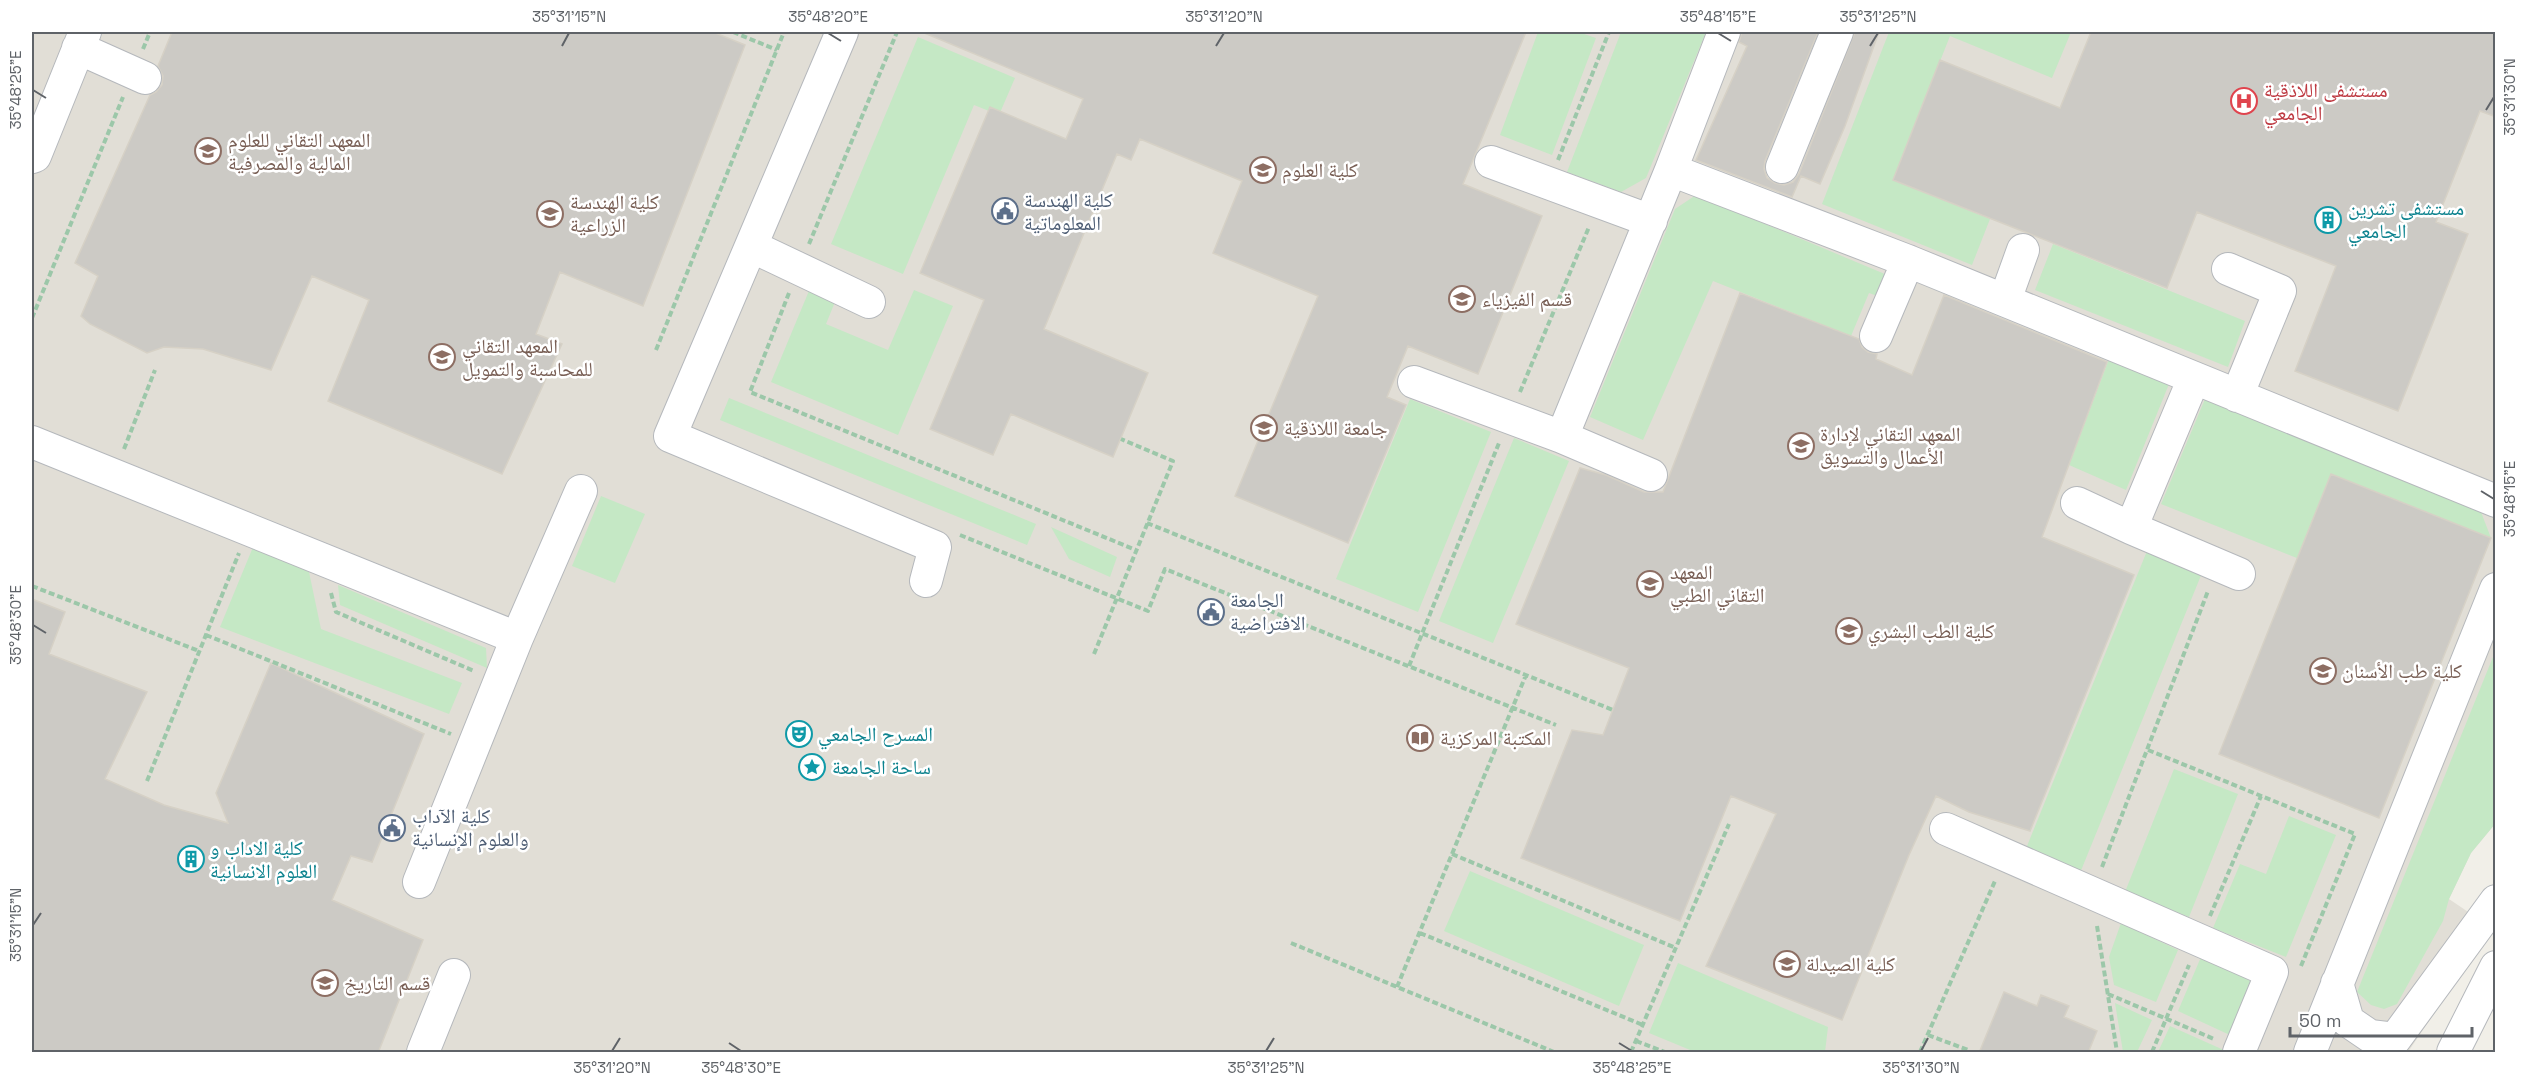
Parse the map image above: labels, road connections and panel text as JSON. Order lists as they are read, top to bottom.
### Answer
{
  "places": {
    "hospital": ["مستشفى اللاذقية الجامعي"],
    "school or university": [
      "المعهد التقاني للعلوم المالية والمصرفية",
      "كلية العلوم",
      "كلية الهندسة الزراعية",
      "قسم الفيزياء",
      "المعهد التقاني للمحاسبة والتمويل",
      "جامعة اللاذقية",
      "المعهد التقاني لإدارة الأعمال والتسويق",
      "المعهد التقاني الطبي",
      "كلية الطب البشري",
      "كلية طب الأسنان",
      "كلية الصيدلة",
      "قسم التاريخ"
    ],
    "public building": ["كلية الهندسة المعلوماتية", "الجامعة الافتراضية", "كلية الآداب والعلوم الإنسانية"],
    "building": ["مستشفى تشرين الجامعي", "كلية الاداب و العلوم الانسانية"],
    "theatre": ["المسرح الجامعي"],
    "library": ["المكتبة المركزية"],
    "place": ["ساحة الجامعة"]
  },
  "scale_bar": "50 m",
  "coordinates": [
    "35°31'15\"N",
    "35°48'20\"E",
    "35°31'20\"N",
    "35°48'15\"E",
    "35°31'25\"N",
    "35°48'25\"E",
    "35°31'30\"N",
    "35°48'30\"E"
  ]
}
